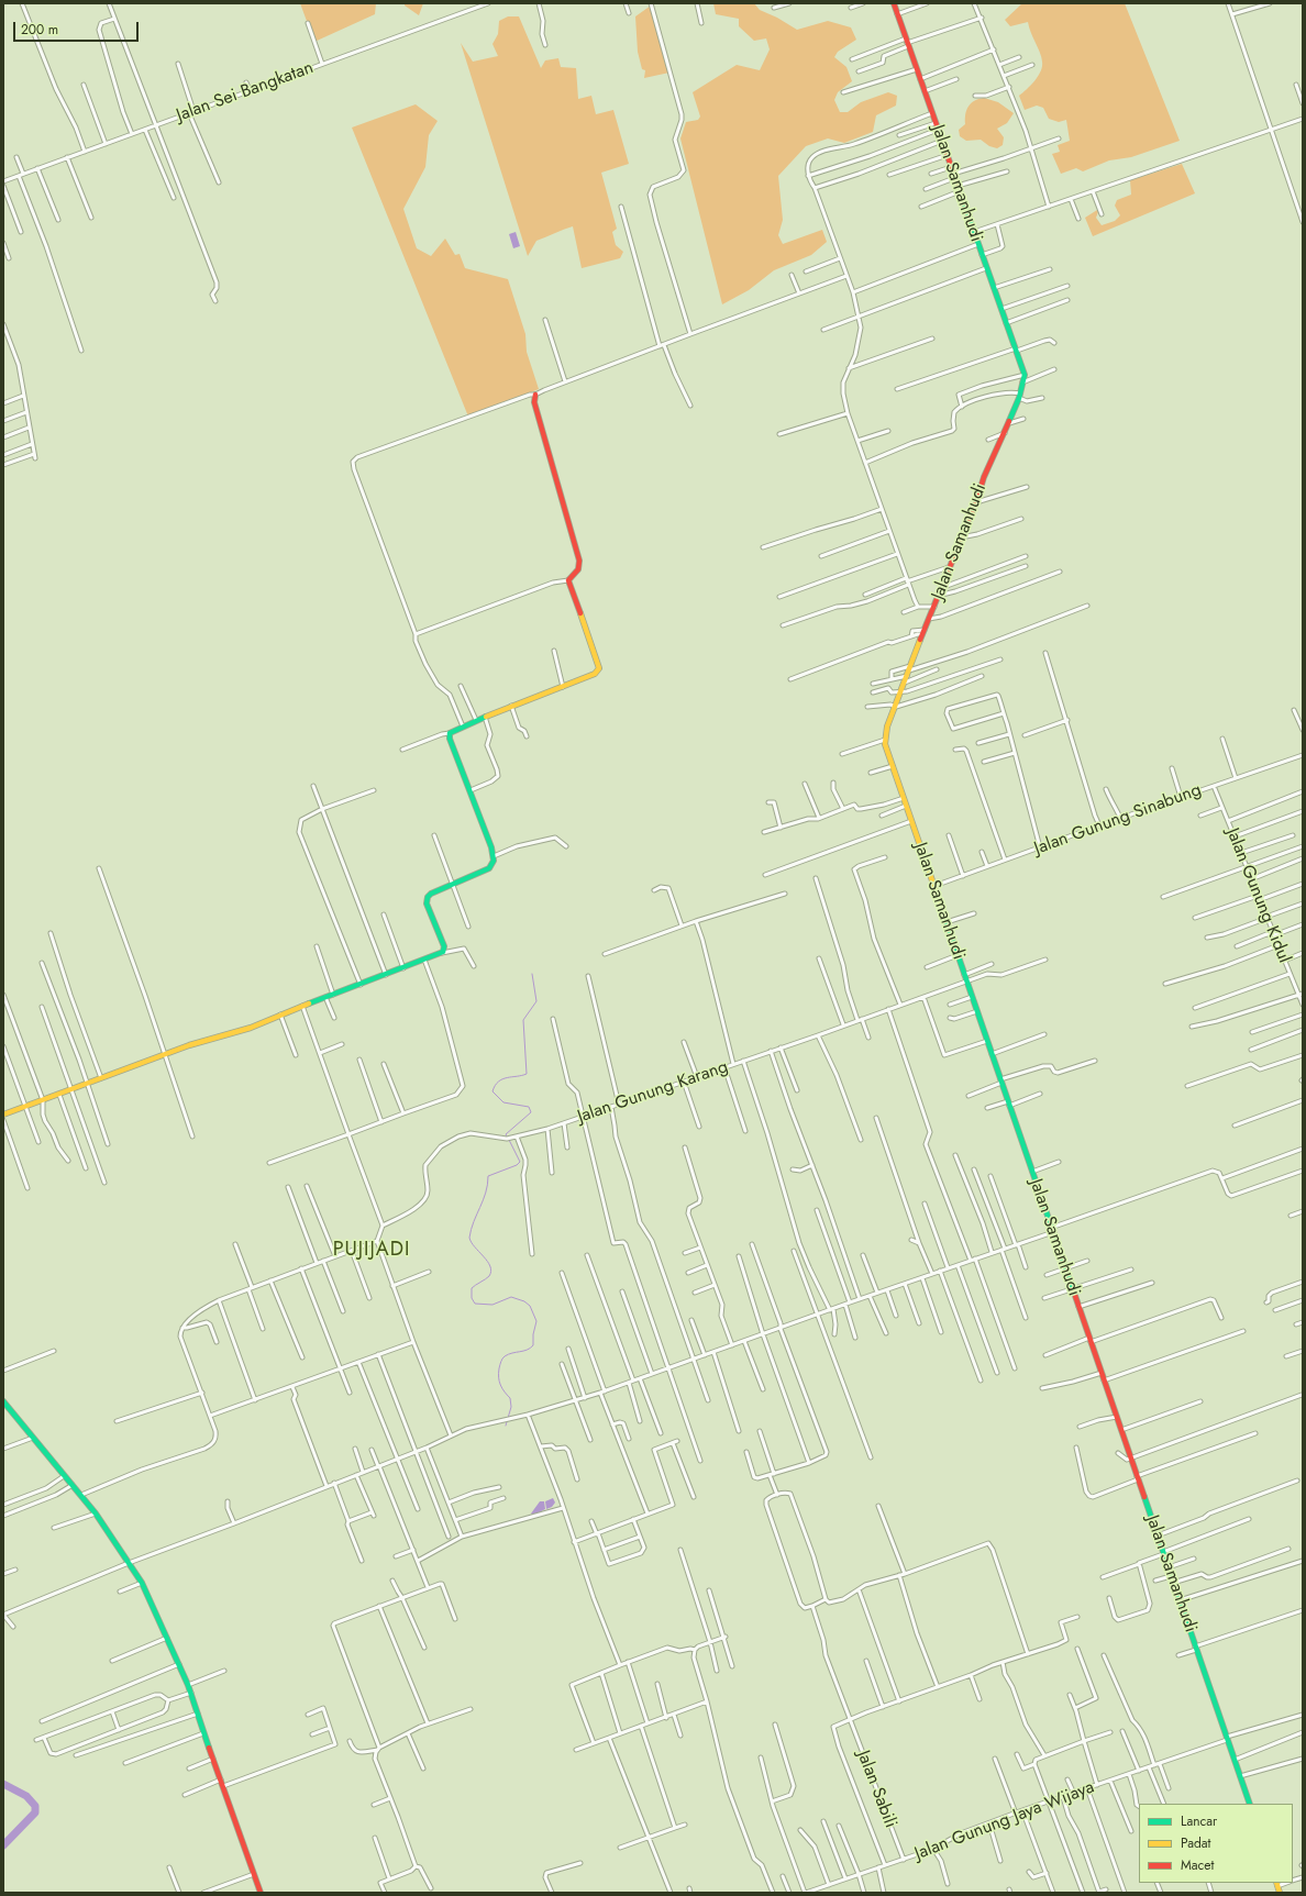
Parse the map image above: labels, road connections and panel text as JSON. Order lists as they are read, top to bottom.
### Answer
{
  "streets": {
    "street": [
      "Jalan Sei Bangkatan",
      "Jalan Samanhudi",
      "Jalan Gunung Sinabung",
      "Jalan Gunung Kidul",
      "Jalan Gunung Karang",
      "Jalan Sabili",
      "Jalan Gunung Jaya Wijaya"
    ]
  },
  "crossings": [
    ["Jalan Samanhudi", "Jalan Gunung Sinabung"],
    ["Jalan Samanhudi", "Jalan Gunung Karang"],
    ["Jalan Samanhudi", "Jalan Gunung Jaya Wijaya"],
    ["Jalan Gunung Sinabung", "Jalan Gunung Kidul"],
    ["Jalan Sabili", "Jalan Gunung Jaya Wijaya"]
  ],
  "districts": ["PUJIJADI"],
  "legend": ["Lancar", "Padat", "Macet"],
  "scale_bar": "200 m"
}
